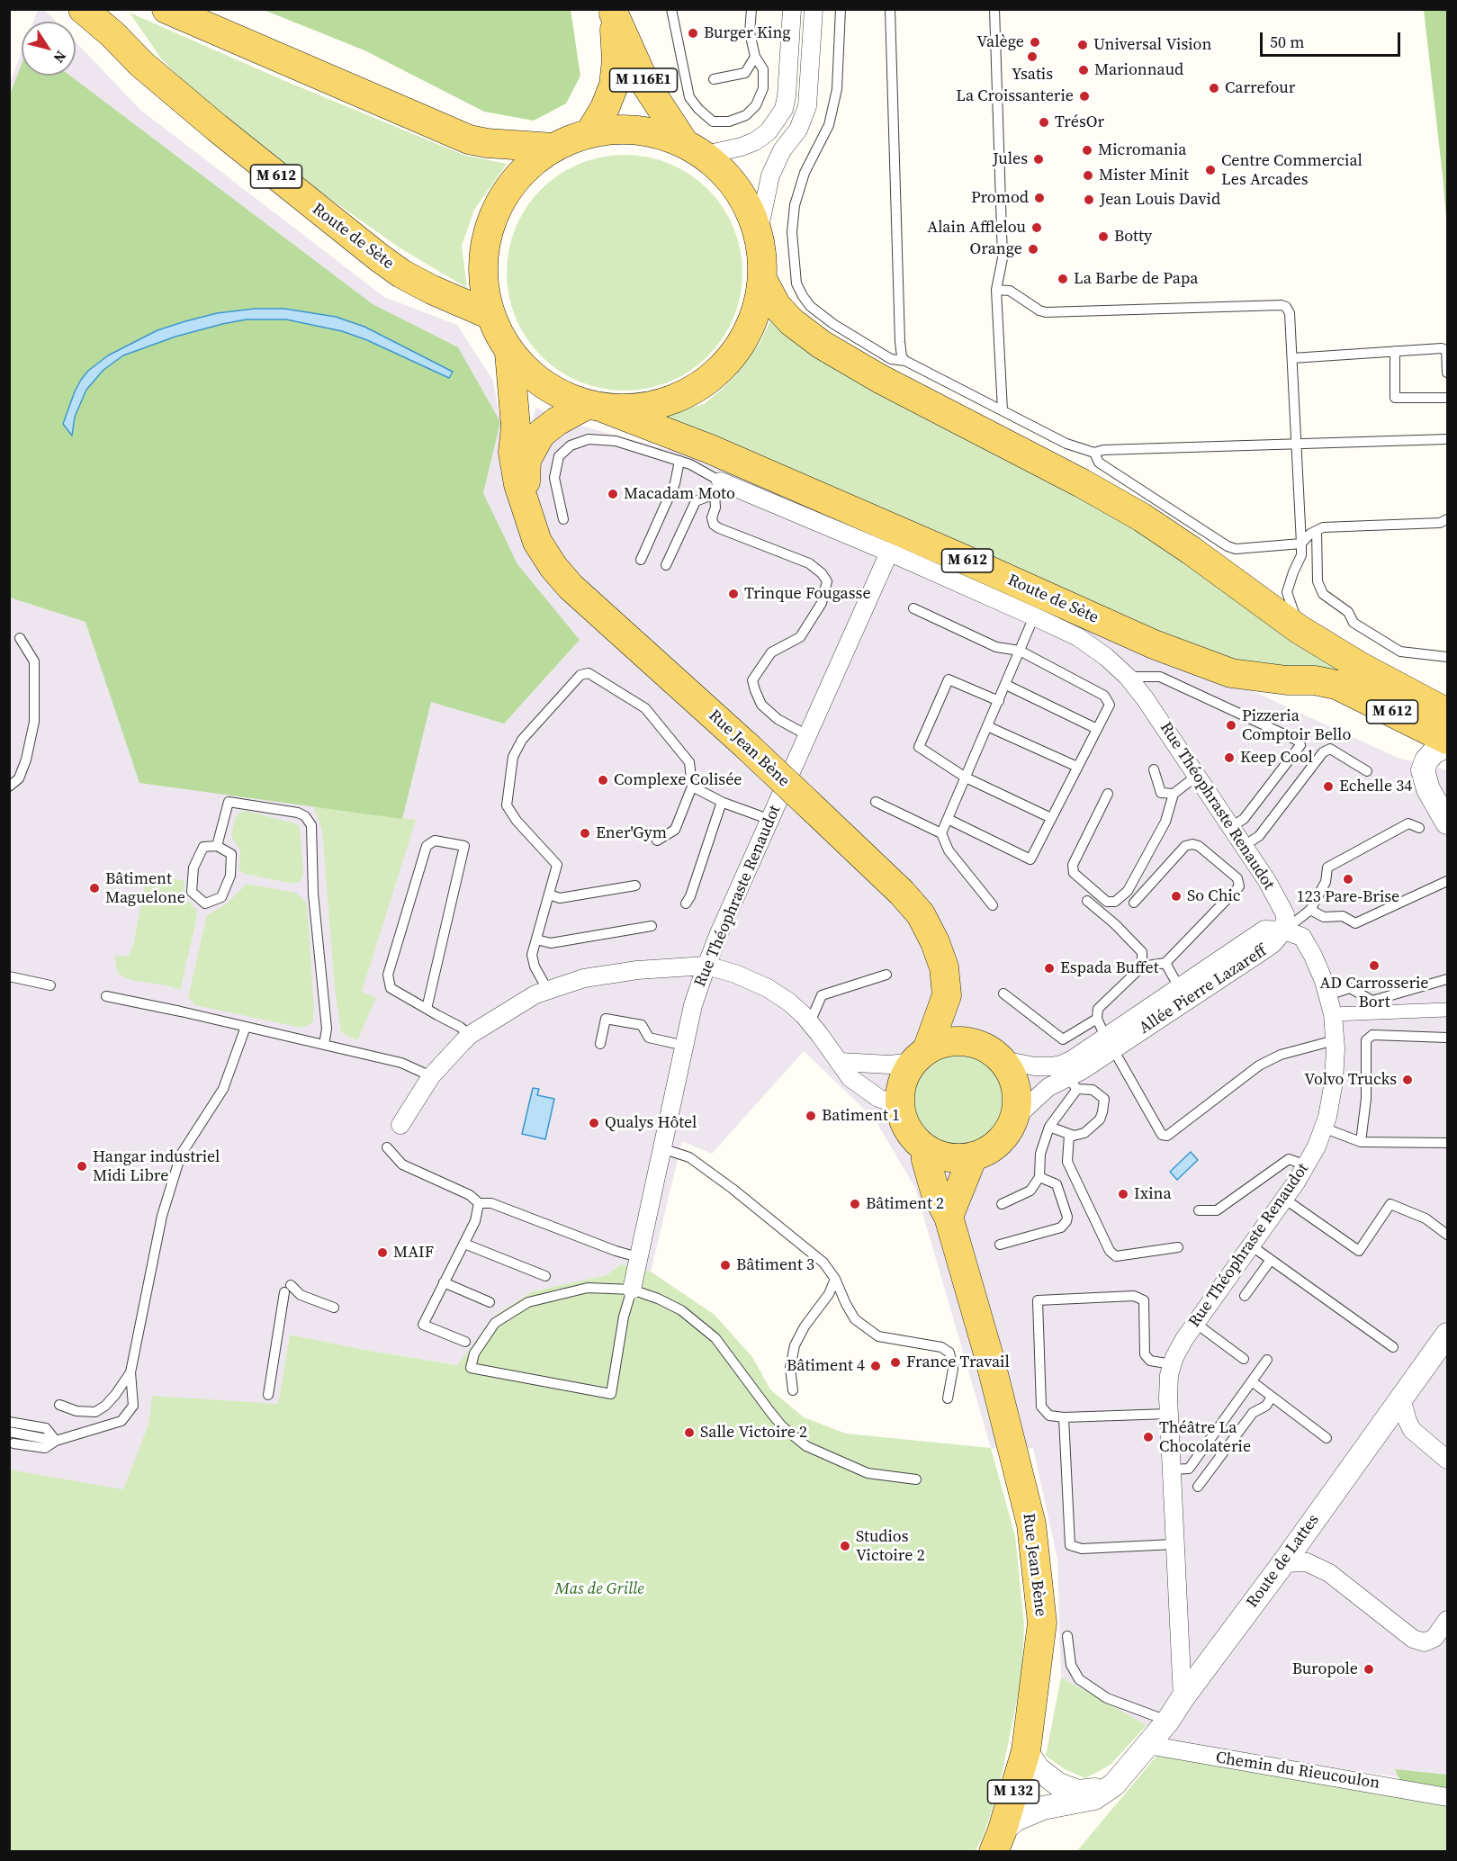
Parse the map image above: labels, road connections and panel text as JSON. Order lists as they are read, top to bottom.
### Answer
{
  "streets": {
    "main road": [
      "M 116E1",
      "M 612",
      "Route de Sète",
      "Rue Jean Bène",
      "M 132"
    ],
    "street": [
      "Rue Théophraste Renaudot",
      "Allée Pierre Lazareff",
      "Route de Lattes",
      "Chemin du Rieucoulon"
    ]
  },
  "crossings": [
    ["Route de Sète", "Rue Jean Bène"],
    ["Rue Jean Bène", "Allée Pierre Lazareff"],
    ["Rue Jean Bène", "Route de Lattes"],
    ["Rue Jean Bène", "M 132"],
    ["Rue Théophraste Renaudot", "Allée Pierre Lazareff"],
    ["Rue Théophraste Renaudot", "Route de Lattes"],
    ["Route de Lattes", "Chemin du Rieucoulon"],
    ["Route de Lattes", "M 132"]
  ],
  "parks": ["Mas de Grille"],
  "places": [
    "Burger King",
    "Valège",
    "Universal Vision",
    "Ysatis",
    "Marionnaud",
    "Carrefour",
    "La Croissanterie",
    "TrésOr",
    "Micromania",
    "Jules",
    "Centre Commercial Les Arcades",
    "Mister Minit",
    "Promod",
    "Jean Louis David",
    "Alain Afflelou",
    "Botty",
    "Orange",
    "La Barbe de Papa",
    "Macadam Moto",
    "Trinque Fougasse",
    "Pizzeria Comptoir Bello",
    "Keep Cool",
    "Complexe Colisée",
    "Echelle 34",
    "Ener'Gym",
    "123 Pare-Brise",
    "Bâtiment Maguelone",
    "So Chic",
    "AD Carrosserie Bort",
    "Espada Buffet",
    "Volvo Trucks",
    "Batiment 1",
    "Qualys Hôtel",
    "Hangar industriel Midi Libre",
    "Ixina",
    "Bâtiment 2",
    "MAIF",
    "Bâtiment 3",
    "France Travail",
    "Bâtiment 4",
    "Salle Victoire 2",
    "Théâtre La Chocolaterie",
    "Studios Victoire 2",
    "Buropole"
  ],
  "scale_bar": "50 m",
  "north": "bottom right"
}
